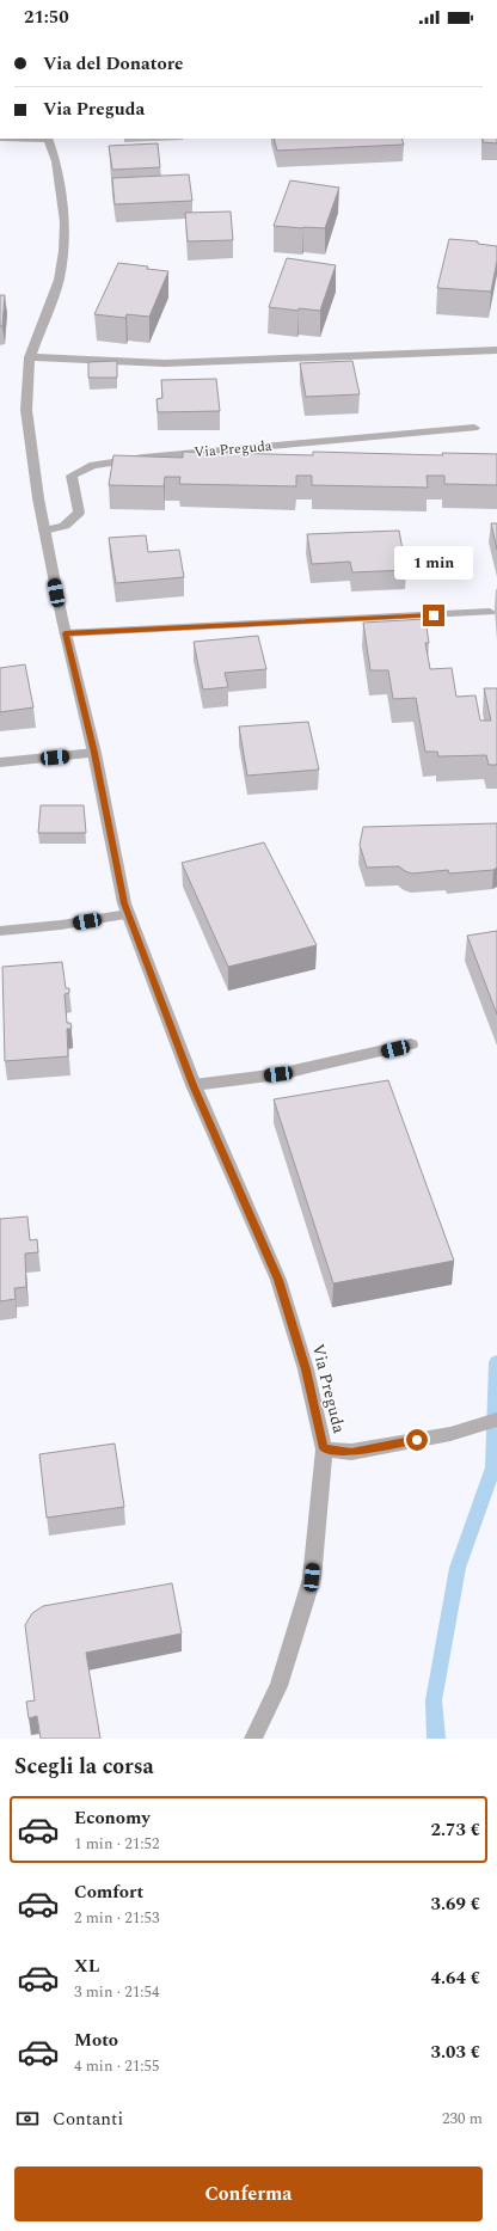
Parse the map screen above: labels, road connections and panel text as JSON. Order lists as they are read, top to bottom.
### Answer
{
  "streets": {
    "street": ["Via Preguda"]
  },
  "page": {
    "status": "21:50",
    "banner": ["Via del Donatore", "Via Preguda"],
    "bubble": "1 min",
    "heading": "Scegli la corsa",
    "list": [
      {
        "name": "Economy",
        "note": "1 min · 21:52",
        "value": "2.73 €"
      },
      {
        "name": "Comfort",
        "note": "2 min · 21:53",
        "value": "3.69 €"
      },
      {
        "name": "XL",
        "note": "3 min · 21:54",
        "value": "4.64 €"
      },
      {
        "name": "Moto",
        "note": "4 min · 21:55",
        "value": "3.03 €"
      }
    ],
    "pay": ["Contanti", "230 m"],
    "buttons": "Conferma"
  }
}
